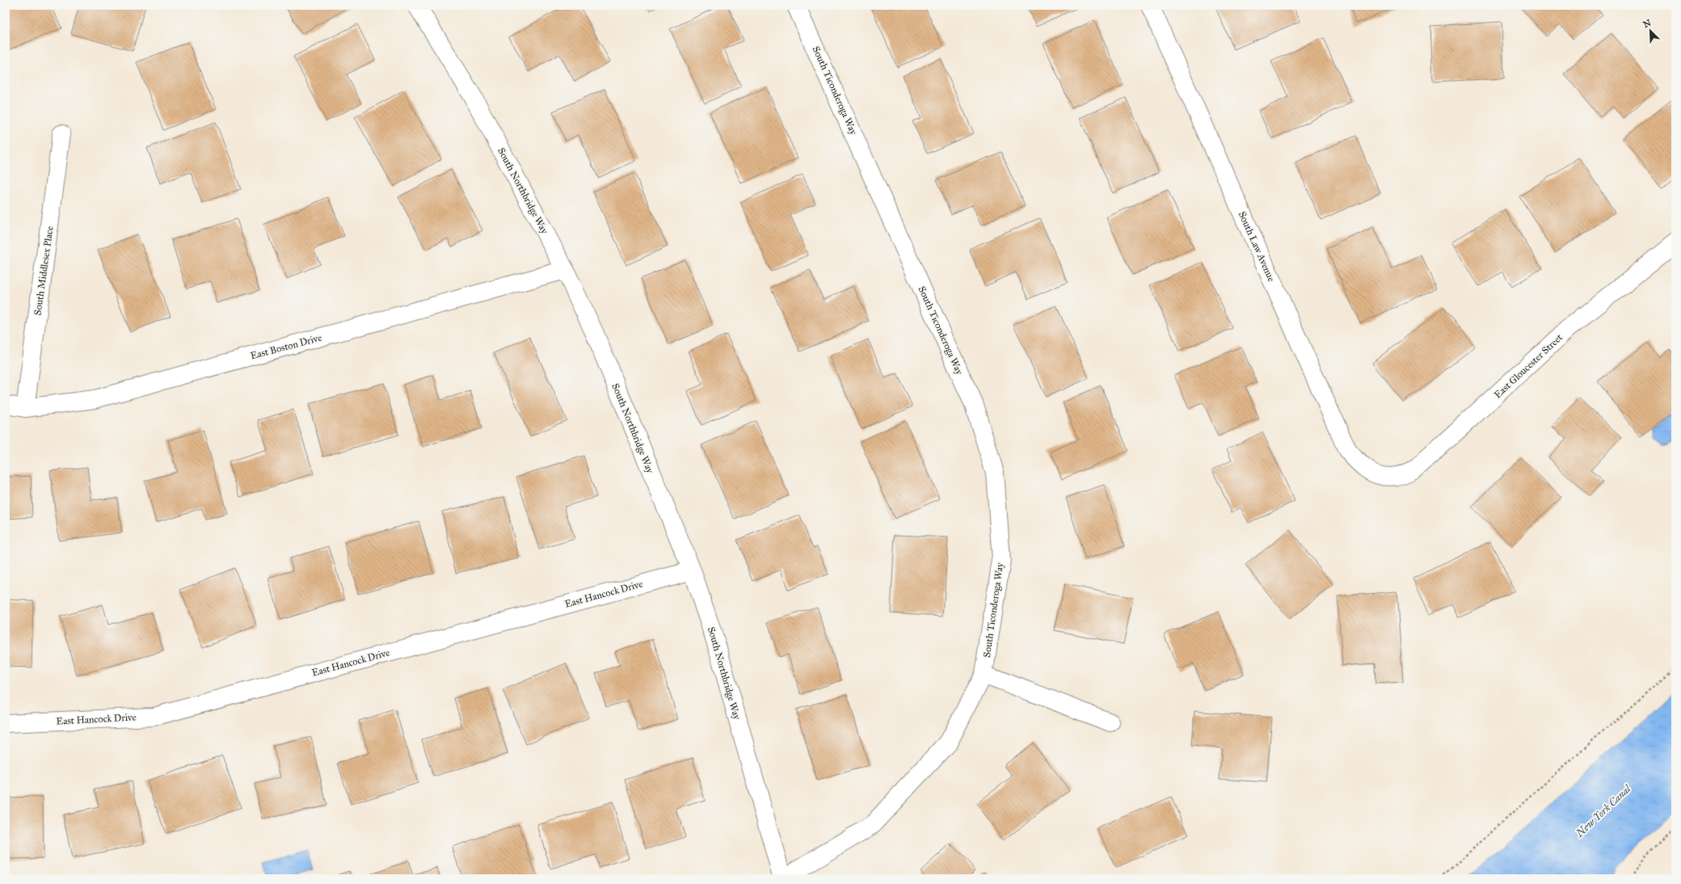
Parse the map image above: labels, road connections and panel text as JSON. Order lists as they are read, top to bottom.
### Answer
{
  "streets": {
    "street": [
      "South Ticonderoga Way",
      "South Northbridge Way",
      "South Law Avenue",
      "South Middlesex Place",
      "East Boston Drive",
      "East Gloucester Street",
      "East Hancock Drive"
    ]
  },
  "crossings": [
    ["South Ticonderoga Way", "South Northbridge Way"],
    ["South Northbridge Way", "East Boston Drive"],
    ["South Northbridge Way", "East Hancock Drive"],
    ["South Law Avenue", "East Gloucester Street"],
    ["South Middlesex Place", "East Boston Drive"]
  ],
  "water": ["New York Canal"],
  "north": "top left"
}
